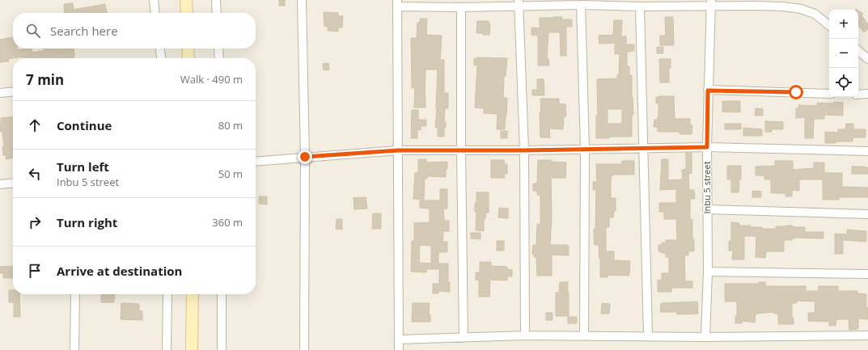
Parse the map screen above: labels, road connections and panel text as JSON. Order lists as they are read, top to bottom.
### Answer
{
  "streets": {
    "street": ["Inbu 5 street"]
  },
  "page": {
    "map_buttons": ["+", "−"],
    "search": "Search here",
    "heading": ["7 min", "Walk · 490 m"],
    "list": [
      ["Continue", "80 m"],
      ["Turn left", "Inbu 5 street", "50 m"],
      ["Turn right", "360 m"],
      "Arrive at destination"
    ]
  }
}
